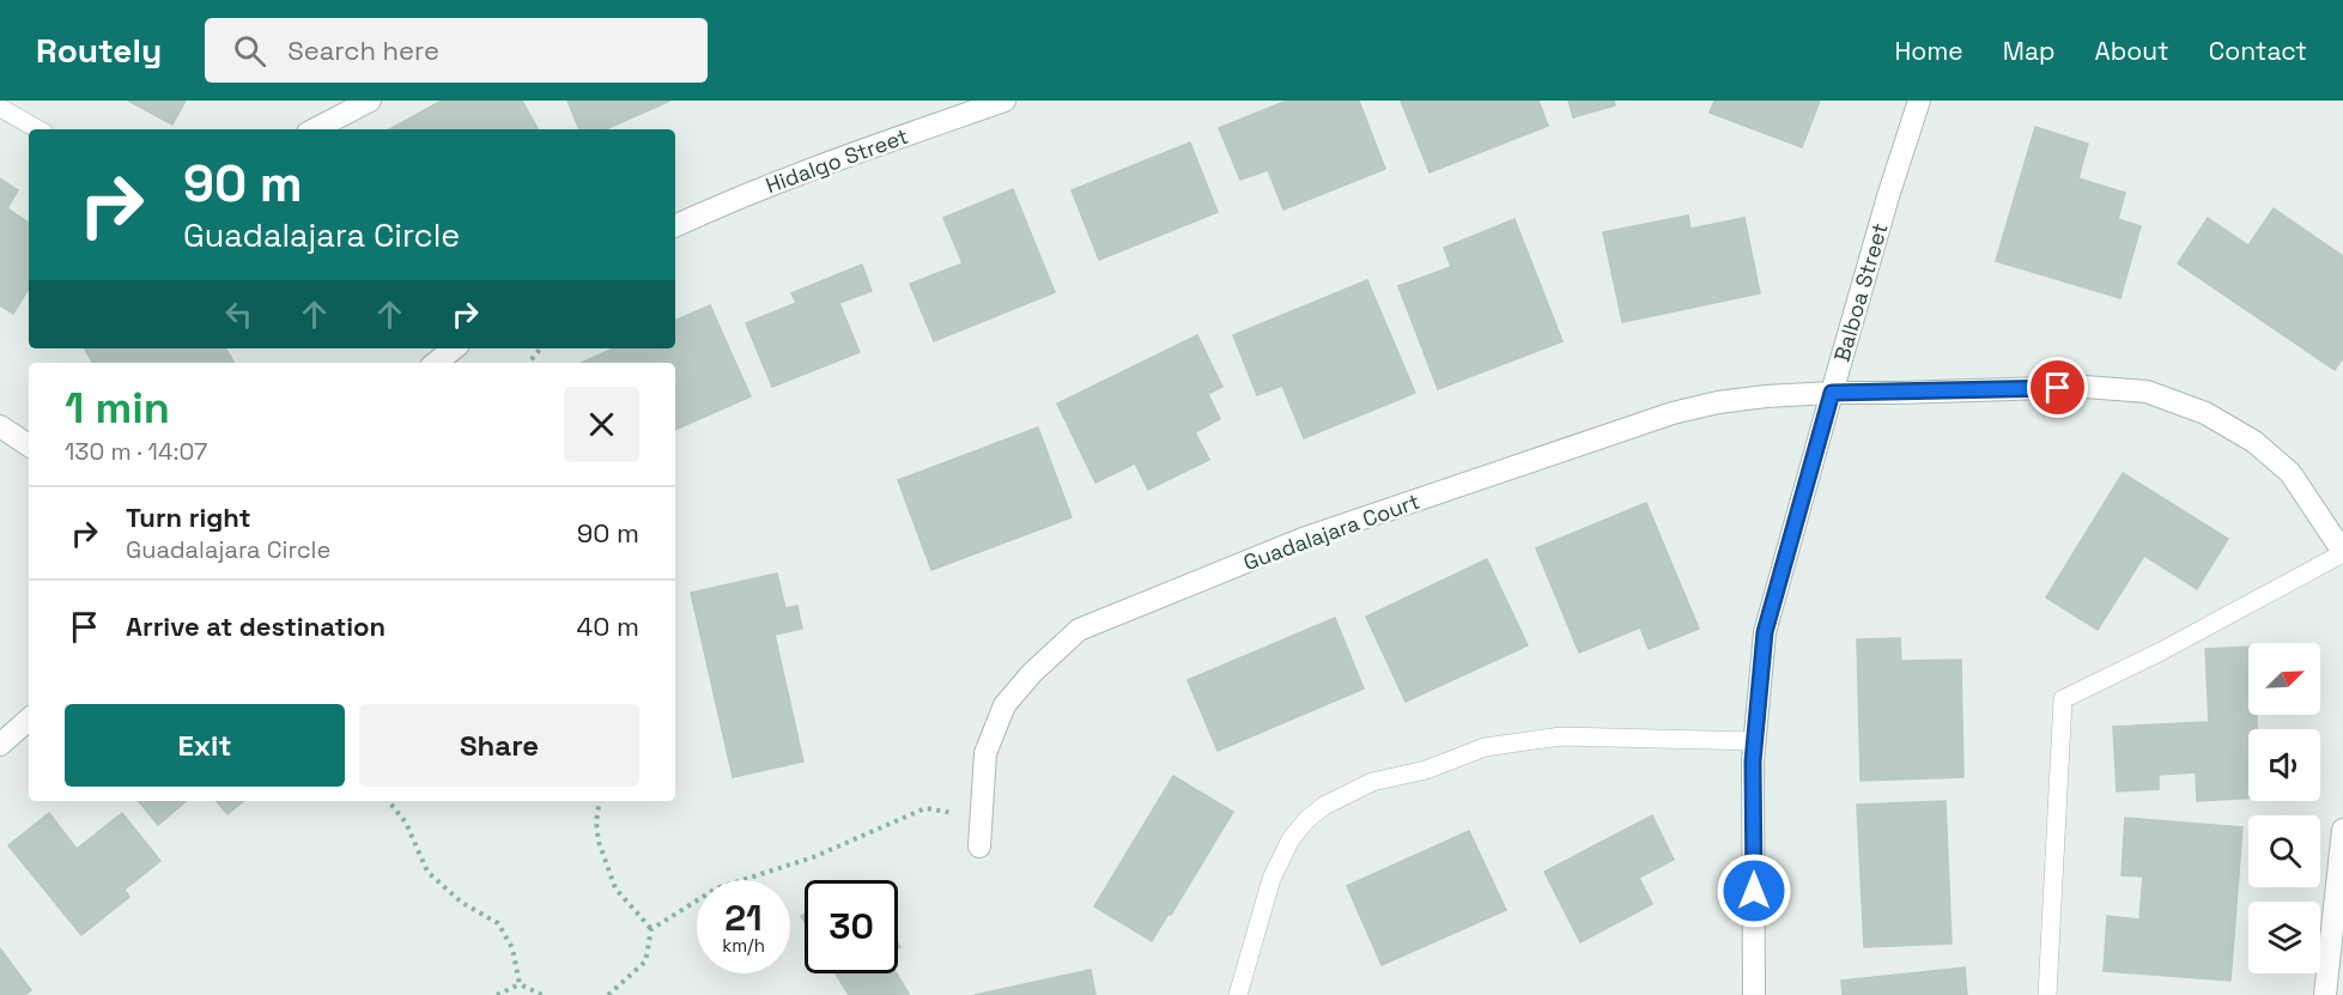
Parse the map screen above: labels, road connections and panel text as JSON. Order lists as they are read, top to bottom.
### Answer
{
  "streets": {
    "street": ["Hidalgo Street", "Balboa Street", "Guadalajara Court"]
  },
  "crossings": [
    ["Balboa Street", "Guadalajara Court"]
  ],
  "north": "top right",
  "page": {
    "header": "Routely",
    "search": "Search here",
    "nav": [
      "Home",
      "Map",
      "About",
      "Contact"
    ],
    "turn": ["90 m", "Guadalajara Circle"],
    "heading": ["1 min", "130 m · 14:07"],
    "list": [
      {
        "name": "Turn right",
        "note": "Guadalajara Circle",
        "value": "90 m"
      },
      {
        "name": "Arrive at destination",
        "value": "40 m"
      }
    ],
    "buttons": ["Exit", "Share"],
    "speed": "21 km/h",
    "limit": "30"
  }
}
